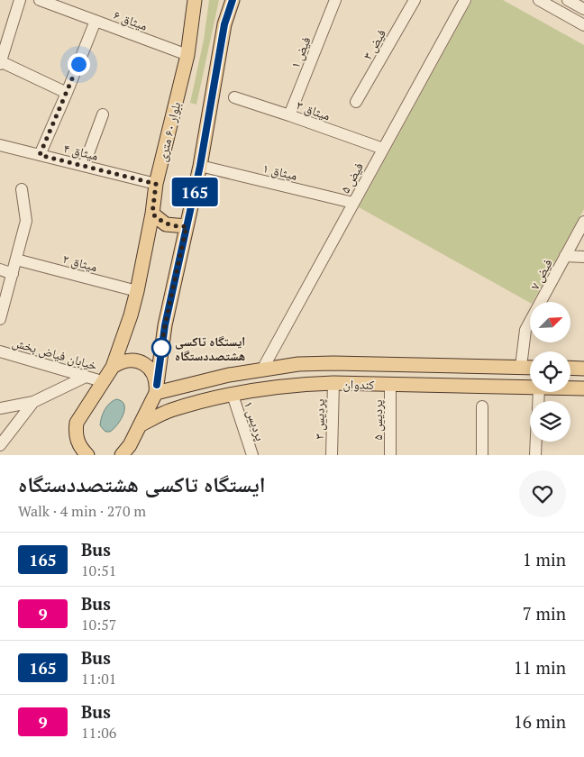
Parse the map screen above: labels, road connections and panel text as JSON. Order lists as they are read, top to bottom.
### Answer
{
  "streets": {
    "main road": ["بلوار ۶۰ متری", "کندوان"],
    "street": [
      "میثاق ۶",
      "فیض ۳",
      "فیض ۱",
      "میثاق ۳",
      "میثاق ۴",
      "میثاق ۱",
      "فیض ۵",
      "میثاق ۲",
      "فیض ۷",
      "خیابان فیاض بخش",
      "پردیس ۳",
      "پردیس ۵",
      "پردیس ۱"
    ]
  },
  "crossings": [
    ["میثاق ۶", "بلوار ۶۰ متری"],
    ["فیض ۱", "میثاق ۳"],
    ["میثاق ۳", "فیض ۵"],
    ["بلوار ۶۰ متری", "میثاق ۴"],
    ["بلوار ۶۰ متری", "میثاق ۲"],
    ["بلوار ۶۰ متری", "خیابان فیاض بخش"],
    ["میثاق ۱", "فیض ۵"],
    ["فیض ۵", "کندوان"],
    ["فیض ۷", "کندوان"],
    ["کندوان", "پردیس ۳"],
    ["کندوان", "پردیس ۵"],
    ["کندوان", "پردیس ۱"]
  ],
  "places": ["ایستگاه تاکسی هشتصددستگاه"],
  "lines": ["bus line 165"],
  "north": "top right",
  "page": {
    "on_map": "165",
    "heading": ["ایستگاه تاکسی هشتصددستگاه", "Walk · 4 min · 270 m"],
    "list": [
      {
        "mark": "165",
        "name": "Bus",
        "note": "10:51",
        "value": "1 min"
      },
      {
        "mark": "9",
        "name": "Bus",
        "note": "10:57",
        "value": "7 min"
      },
      {
        "mark": "165",
        "name": "Bus",
        "note": "11:01",
        "value": "11 min"
      },
      {
        "mark": "9",
        "name": "Bus",
        "note": "11:06",
        "value": "16 min"
      }
    ]
  }
}
